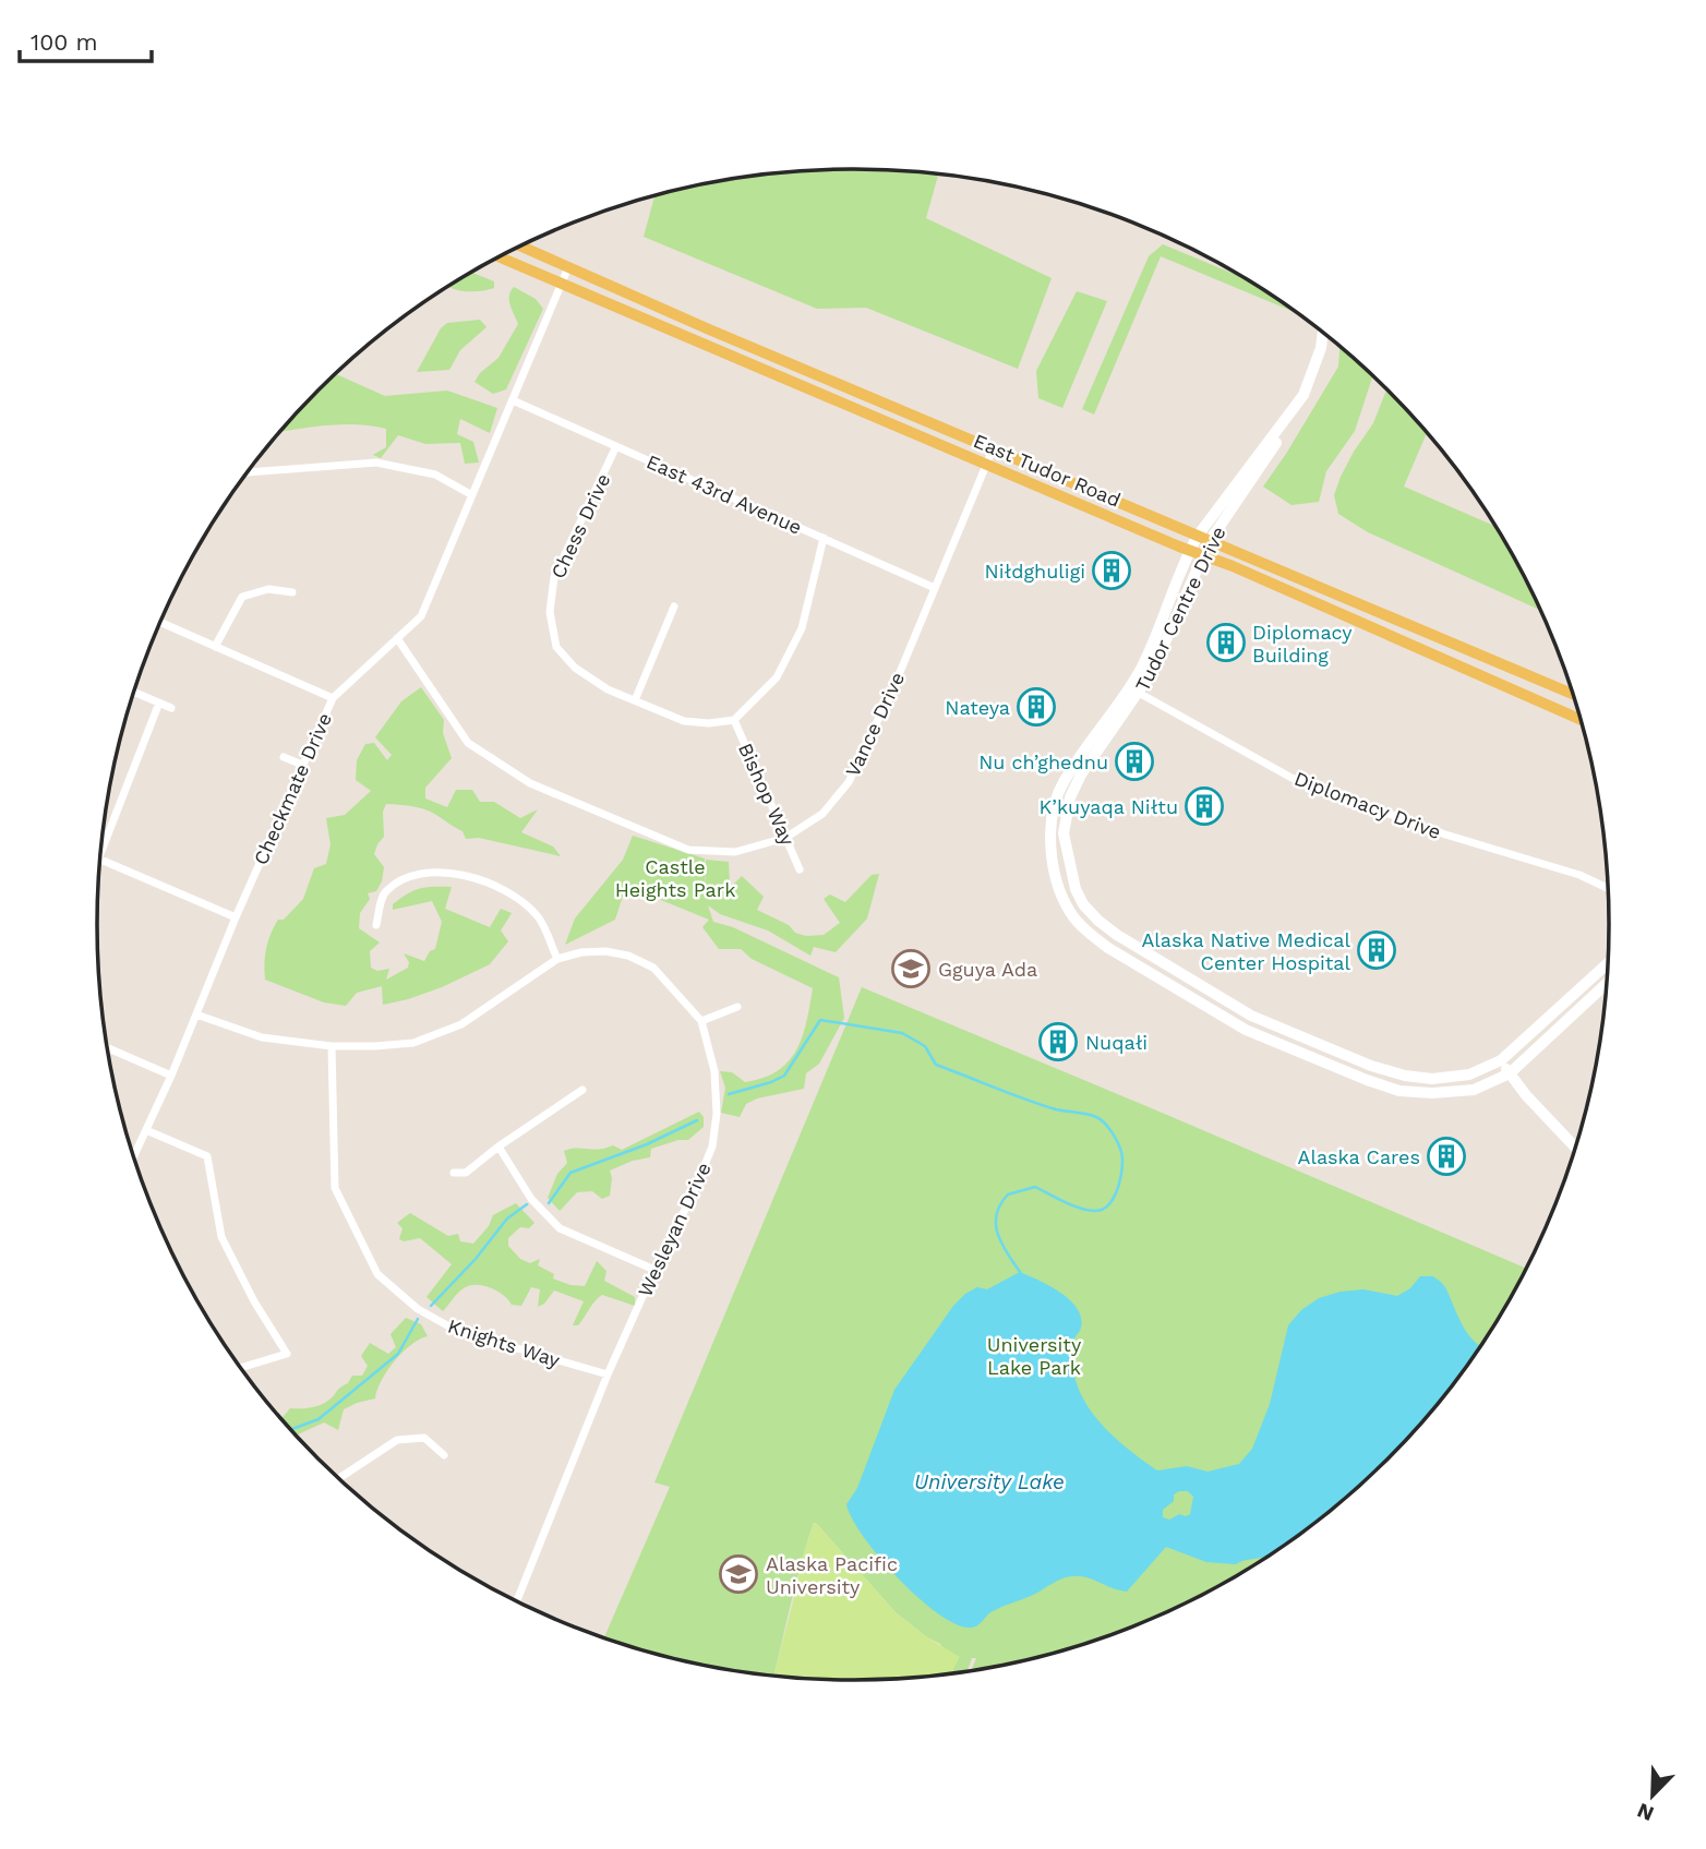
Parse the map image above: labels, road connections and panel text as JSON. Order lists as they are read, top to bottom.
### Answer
{
  "streets": {
    "main road": ["East Tudor Road"],
    "street": [
      "East 43rd Avenue",
      "Chess Drive",
      "Tudor Centre Drive",
      "Vance Drive",
      "Checkmate Drive",
      "Bishop Way",
      "Diplomacy Drive",
      "Wesleyan Drive",
      "Knights Way"
    ]
  },
  "crossings": [
    ["East Tudor Road", "Tudor Centre Drive"],
    ["East Tudor Road", "Vance Drive"],
    ["East Tudor Road", "Checkmate Drive"],
    ["East 43rd Avenue", "Chess Drive"],
    ["East 43rd Avenue", "Vance Drive"],
    ["East 43rd Avenue", "Checkmate Drive"],
    ["East 43rd Avenue", "Bishop Way"],
    ["Chess Drive", "Bishop Way"],
    ["Tudor Centre Drive", "Diplomacy Drive"],
    ["Vance Drive", "Checkmate Drive"],
    ["Vance Drive", "Bishop Way"],
    ["Checkmate Drive", "Wesleyan Drive"],
    ["Wesleyan Drive", "Knights Way"]
  ],
  "water": ["University Lake"],
  "parks": ["Castle Heights Park", "University Lake Park"],
  "places": {
    "building": [
      "Niłdghuligi",
      "Diplomacy Building",
      "Nateya",
      "Nu ch’ghednu",
      "K’kuyaqa Niłtu",
      "Alaska Native Medical Center Hospital",
      "Nuqałi",
      "Alaska Cares"
    ],
    "school or university": ["Gguya Ada", "Alaska Pacific University"]
  },
  "scale_bar": "100 m",
  "north": "bottom left"
}
